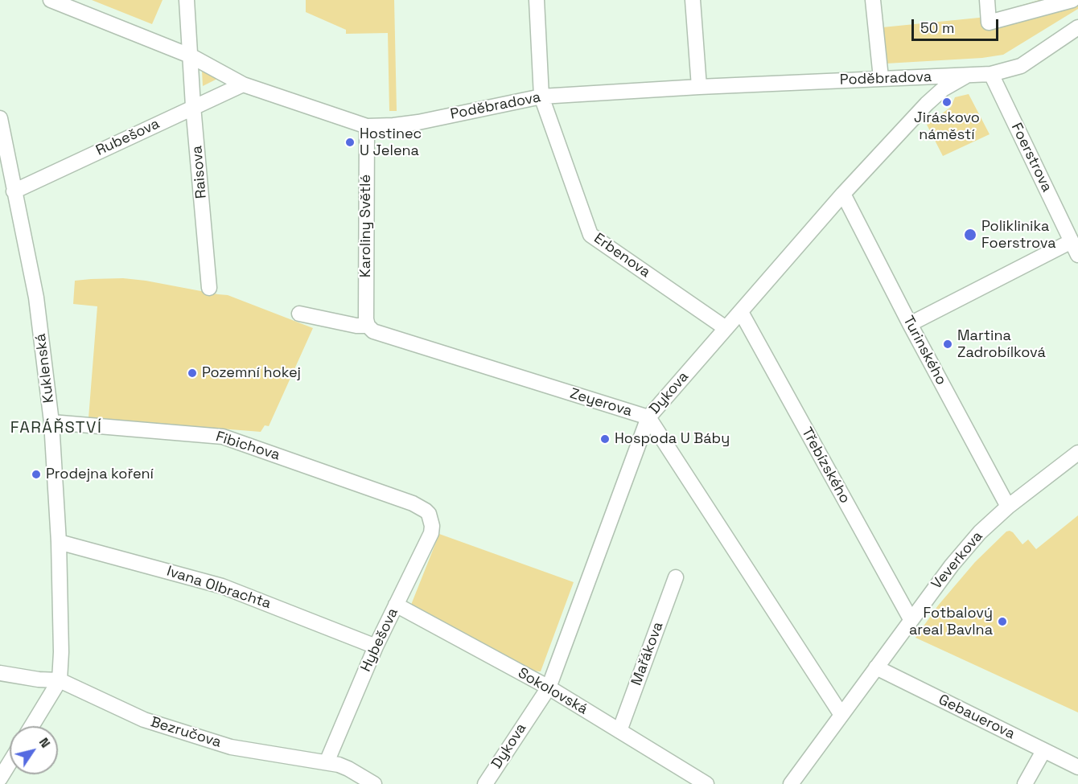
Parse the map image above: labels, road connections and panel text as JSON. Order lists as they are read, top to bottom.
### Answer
{
  "streets": {
    "street": [
      "Poděbradova",
      "Rubešova",
      "Foerstrova",
      "Raisova",
      "Karoliny Světlé",
      "Erbenova",
      "Turinského",
      "Kuklenská",
      "Dykova",
      "Zeyerova",
      "Fibichova",
      "Třebízského",
      "Veverkova",
      "Ivana Olbrachta",
      "Hybešova",
      "Mařákova",
      "Sokolovská",
      "Gebauerova",
      "Bezručova"
    ]
  },
  "crossings": [
    ["Poděbradova", "Rubešova"],
    ["Poděbradova", "Raisova"],
    ["Poděbradova", "Karoliny Světlé"],
    ["Poděbradova", "Erbenova"],
    ["Poděbradova", "Dykova"],
    ["Rubešova", "Raisova"],
    ["Rubešova", "Kuklenská"],
    ["Karoliny Světlé", "Zeyerova"],
    ["Erbenova", "Dykova"],
    ["Turinského", "Dykova"],
    ["Turinského", "Veverkova"],
    ["Kuklenská", "Fibichova"],
    ["Kuklenská", "Ivana Olbrachta"],
    ["Kuklenská", "Bezručova"],
    ["Dykova", "Zeyerova"],
    ["Dykova", "Třebízského"],
    ["Dykova", "Sokolovská"],
    ["Zeyerova", "Veverkova"],
    ["Fibichova", "Hybešova"],
    ["Třebízského", "Veverkova"],
    ["Veverkova", "Gebauerova"],
    ["Ivana Olbrachta", "Hybešova"],
    ["Hybešova", "Sokolovská"],
    ["Hybešova", "Bezručova"],
    ["Mařákova", "Sokolovská"]
  ],
  "districts": ["FARÁŘSTVÍ"],
  "places": [
    "Jiráskovo náměstí",
    "Hostinec U Jelena",
    "Poliklinika Foerstrova",
    "Martina Zadrobílková",
    "Pozemní hokej",
    "Hospoda U Báby",
    "Prodejna koření",
    "Fotbalový areal Bavlna"
  ],
  "scale_bar": "50 m",
  "north": "top right"
}
